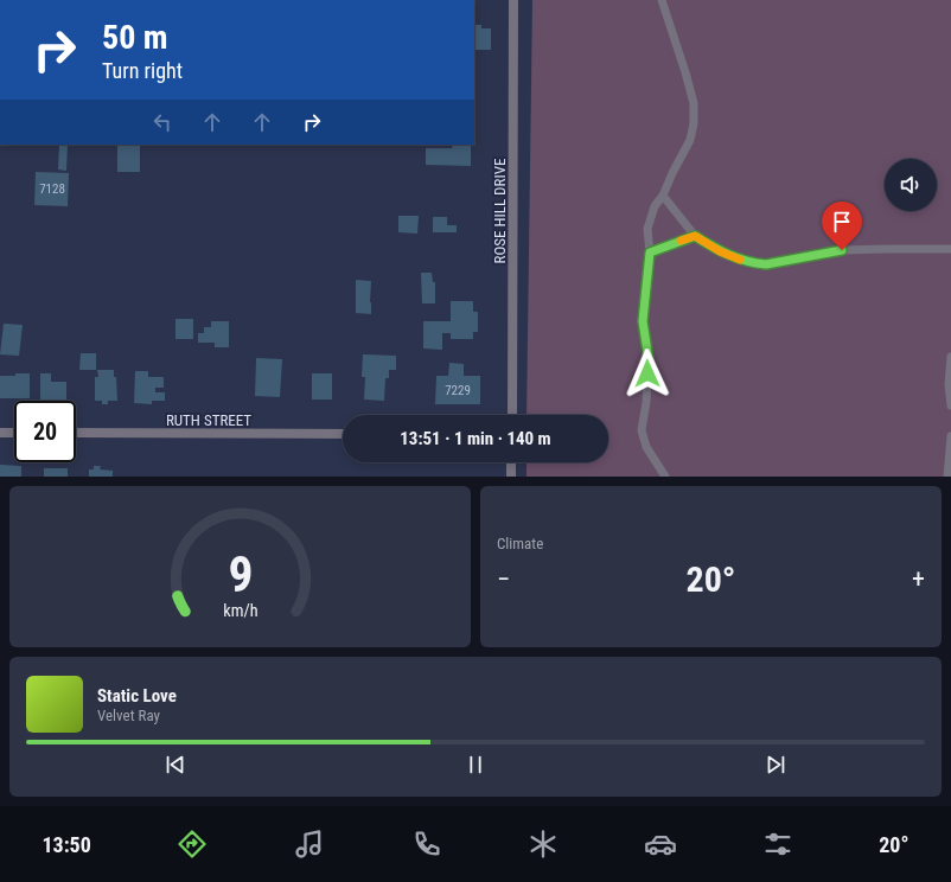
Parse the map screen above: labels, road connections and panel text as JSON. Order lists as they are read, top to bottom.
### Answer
{
  "streets": {
    "street": ["ROSE HILL DRIVE", "RUTH STREET"]
  },
  "house_numbers": ["7128", "7229"],
  "page": {
    "turn": ["50 m", "Turn right"],
    "limit": "20",
    "trip": "13:51 · 1 min · 140 m",
    "tile": "Climate",
    "heat": ["−", "20°", "+"],
    "song": ["Static Love", "Velvet Ray"],
    "tabs": ["13:50", "20°"],
    "gauge": ["9", "km/h"]
  }
}
